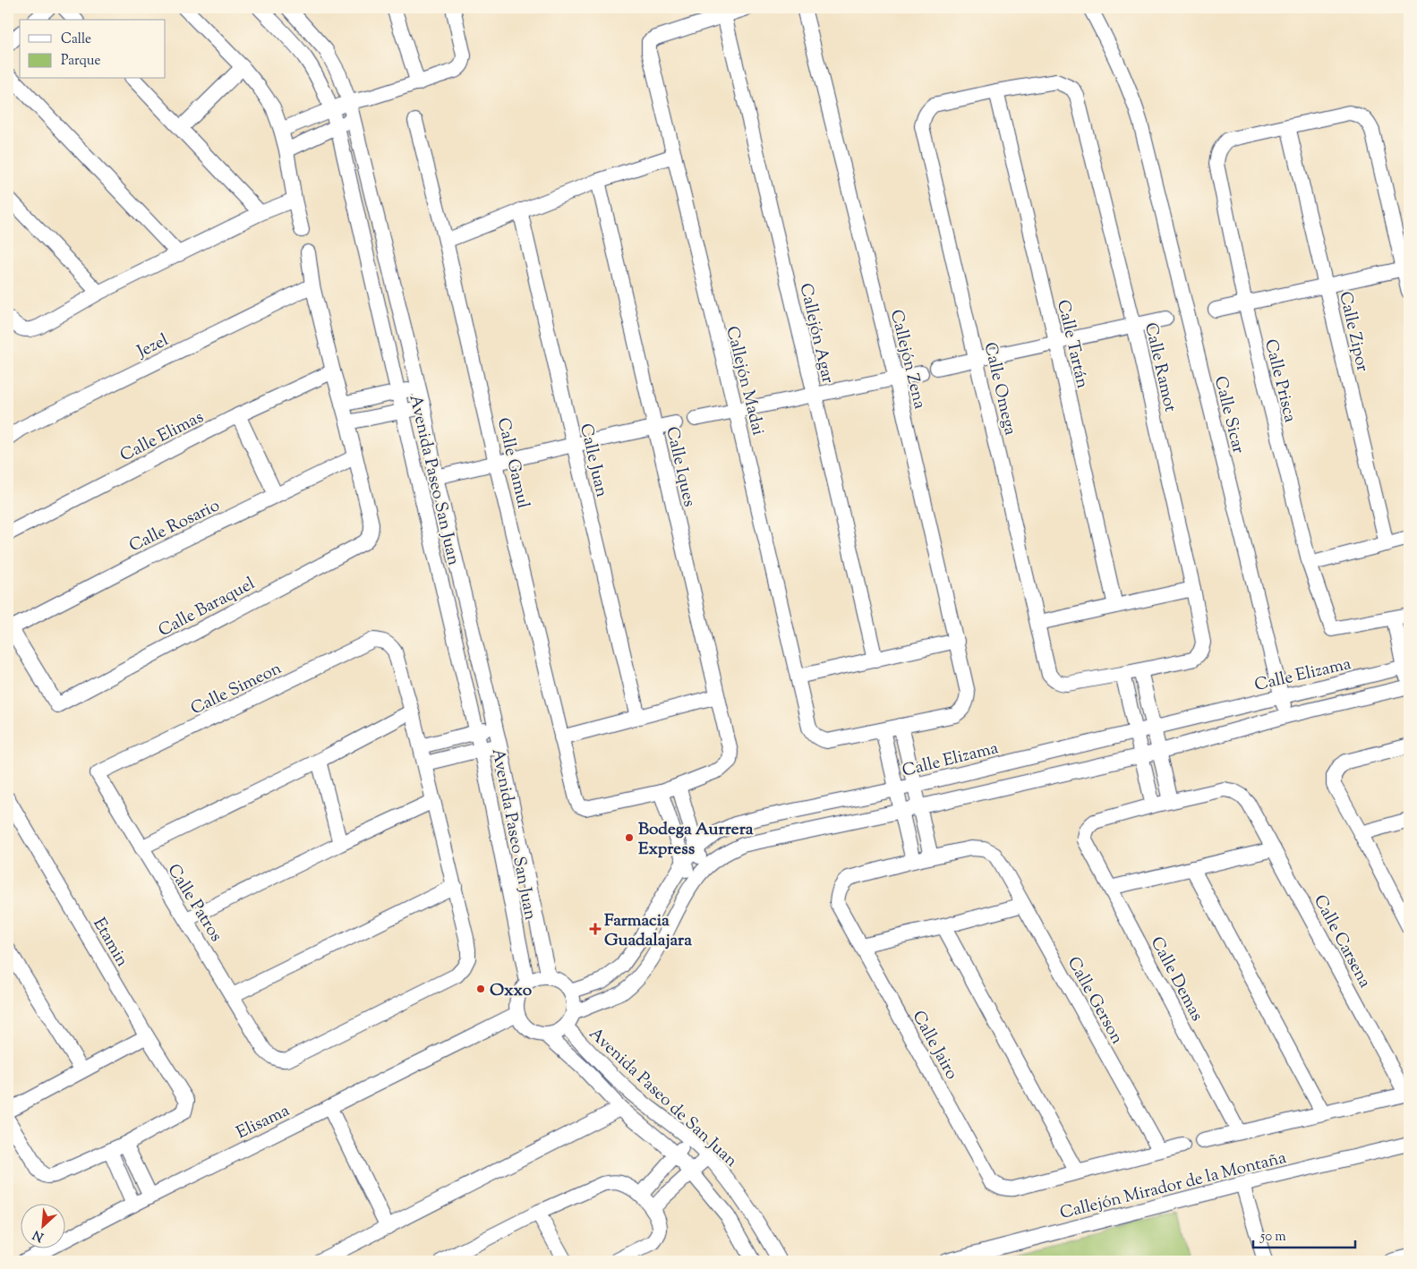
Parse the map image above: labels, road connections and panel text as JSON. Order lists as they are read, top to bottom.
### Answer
{
  "streets": {
    "street": [
      "Calle Zipor",
      "Callejón Agar",
      "Calle Tartán",
      "Jezel",
      "Callejón Zena",
      "Calle Ramot",
      "Callejón Madai",
      "Calle Prisca",
      "Calle Omega",
      "Calle Sicar",
      "Calle Elimas",
      "Calle Juan",
      "Calle Gamul",
      "Calle Iques",
      "Avenida Paseo San Juan",
      "Calle Rosario",
      "Calle Baraquel",
      "Calle Elizama",
      "Calle Simeon",
      "Calle Patros",
      "Calle Carsena",
      "Etamin",
      "Calle Demas",
      "Calle Gerson",
      "Calle Jairo",
      "Avenida Paseo de San Juan",
      "Elisama",
      "Callejón Mirador de la Montaña"
    ]
  },
  "crossings": [
    ["Calle Zipor", "Calle Prisca"],
    ["Callejón Agar", "Callejón Madai"],
    ["Calle Tartán", "Calle Ramot"],
    ["Calle Tartán", "Calle Omega"],
    ["Calle Ramot", "Calle Omega"],
    ["Calle Sicar", "Calle Elizama"],
    ["Avenida Paseo San Juan", "Calle Elizama"],
    ["Avenida Paseo San Juan", "Avenida Paseo de San Juan"],
    ["Avenida Paseo San Juan", "Elisama"],
    ["Calle Rosario", "Calle Baraquel"],
    ["Calle Elizama", "Avenida Paseo de San Juan"],
    ["Calle Elizama", "Elisama"],
    ["Calle Simeon", "Calle Patros"],
    ["Calle Gerson", "Calle Jairo"],
    ["Avenida Paseo de San Juan", "Elisama"]
  ],
  "places": {
    "other": ["Bodega Aurrera Express", "Oxxo"],
    "health": ["Farmacia Guadalajara"]
  },
  "legend": ["Calle", "Parque"],
  "scale_bar": "50 m",
  "north": "bottom left"
}
